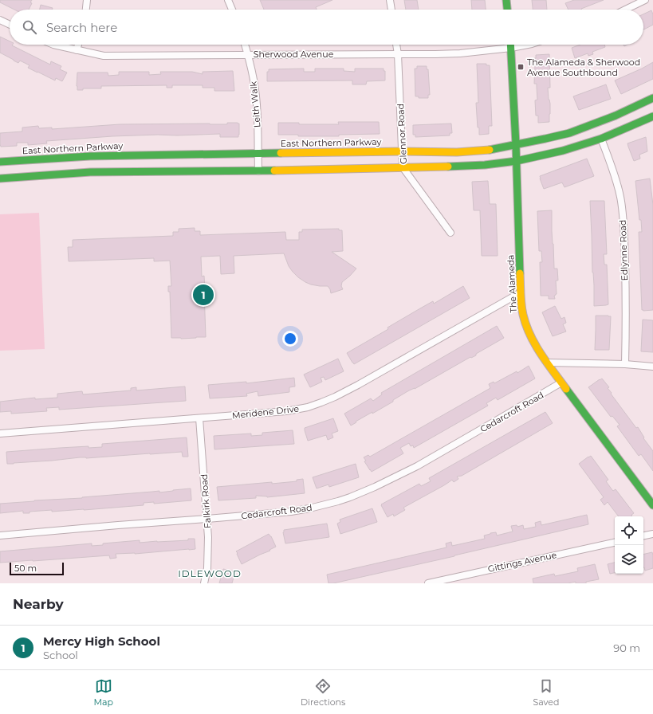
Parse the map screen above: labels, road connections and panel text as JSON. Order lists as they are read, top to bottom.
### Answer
{
  "streets": {
    "main road": ["East Northern Parkway", "The Alameda"],
    "street": [
      "Sherwood Avenue",
      "Leith Walk",
      "Glennor Road",
      "Edlynne Road",
      "Meridene Drive",
      "Cedarcroft Road",
      "Falkirk Road",
      "Gittings Avenue"
    ]
  },
  "crossings": [
    ["Sherwood Avenue", "Leith Walk"],
    ["Sherwood Avenue", "Glennor Road"],
    ["Sherwood Avenue", "The Alameda"],
    ["Leith Walk", "East Northern Parkway"],
    ["Glennor Road", "East Northern Parkway"],
    ["East Northern Parkway", "The Alameda"],
    ["The Alameda", "Meridene Drive"],
    ["The Alameda", "Cedarcroft Road"],
    ["Meridene Drive", "Falkirk Road"],
    ["Cedarcroft Road", "Falkirk Road"]
  ],
  "districts": ["IDLEWOOD"],
  "places": {
    "transit": ["The Alameda & Sherwood Avenue Southbound"]
  },
  "scale_bar": "50 m",
  "page": {
    "search": "Search here",
    "pins": "1",
    "scale": "50 m",
    "heading": "Nearby",
    "list": [
      {
        "mark": "1",
        "name": "Mercy High School",
        "note": "School",
        "value": "90 m"
      }
    ],
    "nav": ["Map", "Directions", "Saved"]
  }
}
